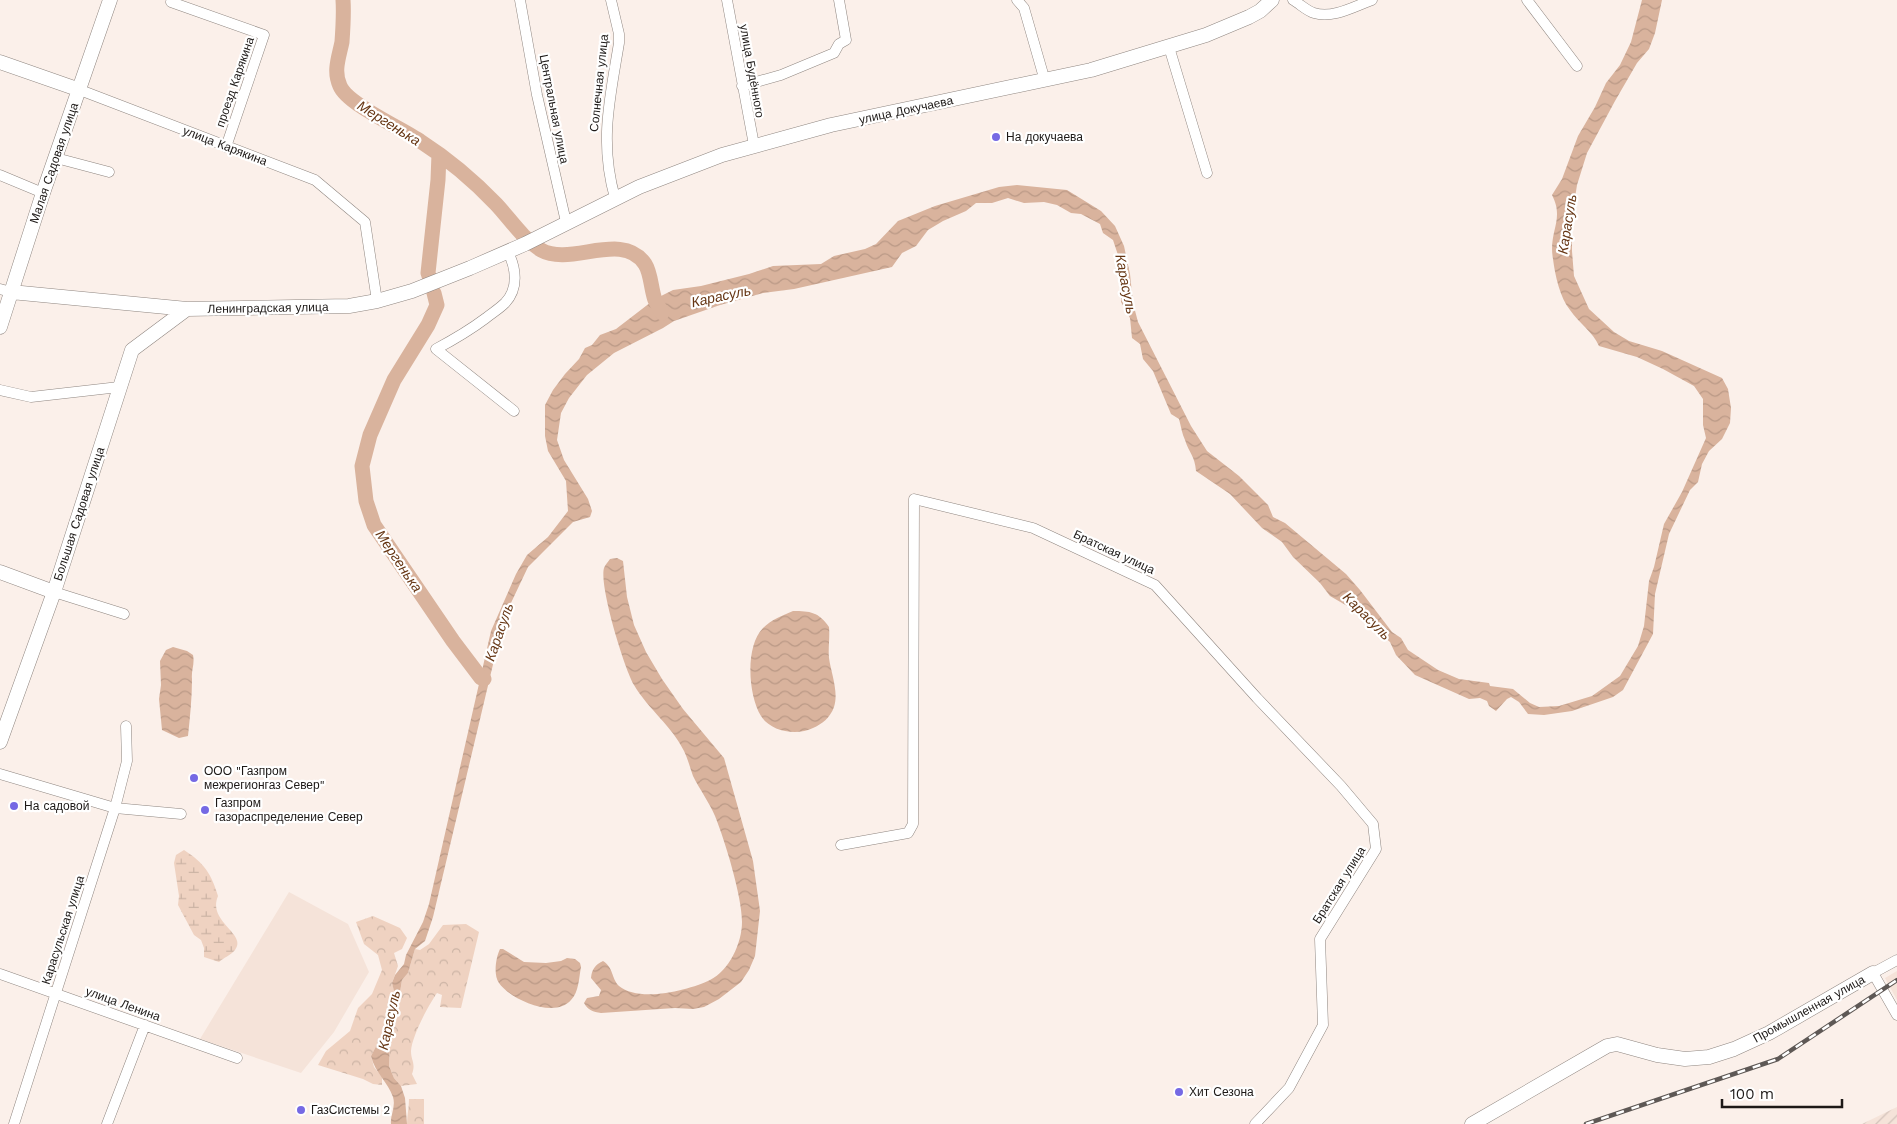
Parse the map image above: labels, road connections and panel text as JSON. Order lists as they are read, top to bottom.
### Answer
{
  "streets": {
    "main road": [
      "улица Докучаева",
      "улица Карякина",
      "Малая Садовая улица",
      "Ленинградская улица",
      "Большая Садовая улица",
      "Промышленная улица"
    ],
    "street": [
      "улица Будённого",
      "проезд Карякина",
      "Солнечная улица",
      "Центральная улица",
      "Братская улица",
      "Карасульская улица",
      "улица Ленина"
    ]
  },
  "crossings": [
    ["улица Будённого", "улица Докучаева"],
    ["проезд Карякина", "улица Карякина"],
    ["Солнечная улица", "улица Докучаева"],
    ["Центральная улица", "улица Докучаева"],
    ["улица Докучаева", "Ленинградская улица"],
    ["улица Карякина", "Малая Садовая улица"],
    ["улица Карякина", "Ленинградская улица"],
    ["Малая Садовая улица", "Ленинградская улица"],
    ["Ленинградская улица", "Большая Садовая улица"],
    ["Карасульская улица", "улица Ленина"]
  ],
  "water": ["Мергенька", "Карасуль"],
  "places": [
    "На докучаева",
    "ООО \"Газпром межрегионгаз Север\"",
    "На садовой",
    "Газпром газораспределение Север",
    "Хит Сезона",
    "ГазСистемы 2"
  ],
  "scale_bar": "100 m"
}
